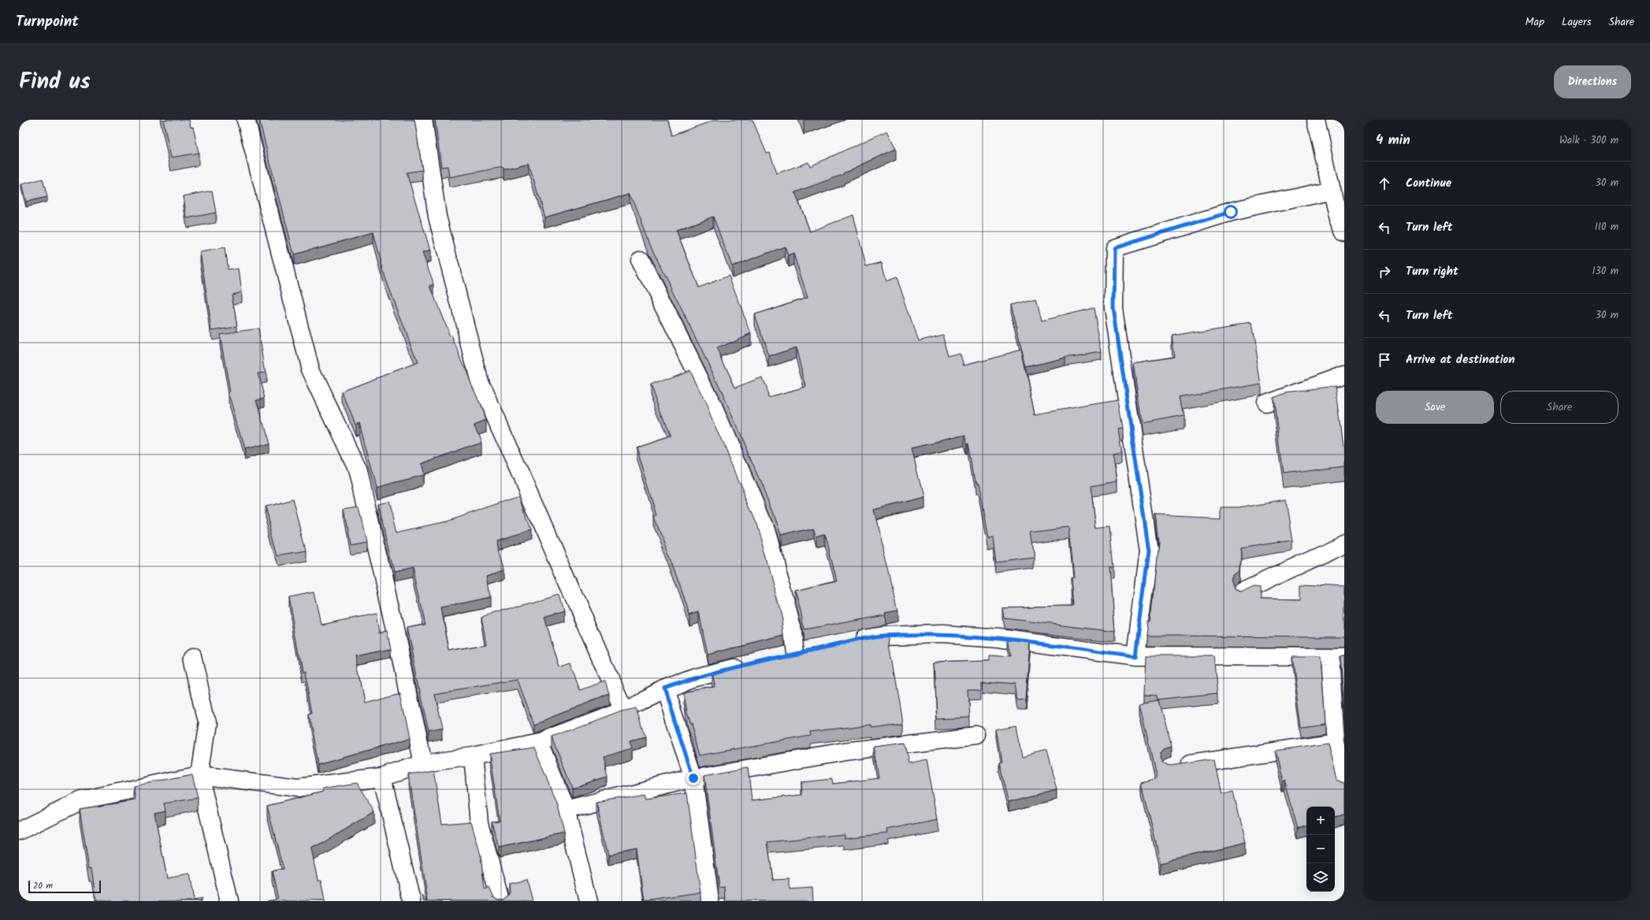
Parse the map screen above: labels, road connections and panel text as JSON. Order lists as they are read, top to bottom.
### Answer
{
  "scale_bar": "20 m",
  "page": {
    "header": "Turnpoint",
    "nav": ["Map", "Layers", "Share"],
    "title": "Find us",
    "buttons": [
      "Directions",
      ["Save", "Share"]
    ],
    "heading": ["4 min", "Walk · 300 m"],
    "list": [
      ["Continue", "30 m"],
      ["Turn left", "110 m"],
      ["Turn right", "130 m"],
      ["Turn left", "30 m"],
      "Arrive at destination"
    ],
    "map_buttons": ["+", "−"],
    "scale": "20 m"
  }
}
